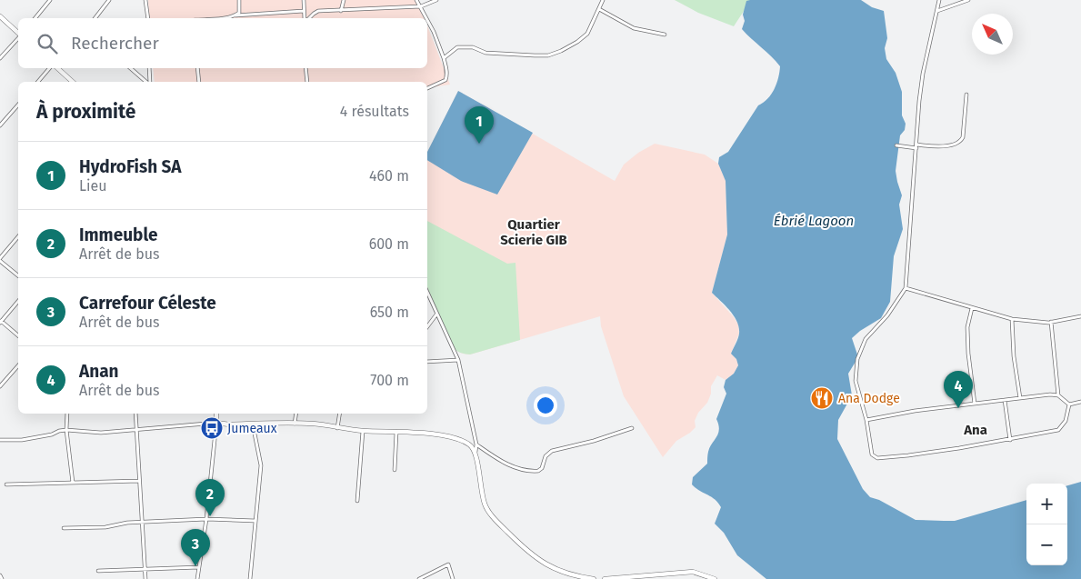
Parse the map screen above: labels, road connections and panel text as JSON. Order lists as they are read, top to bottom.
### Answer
{
  "districts": ["Quartier Scierie GIB", "Ana"],
  "water": ["Ébrié Lagoon"],
  "places": {
    "restaurant": ["Ana Dodge"],
    "bus stop": ["Jumeaux"]
  },
  "north": "top left",
  "page": {
    "search": "Rechercher",
    "heading": ["À proximité", "4 résultats"],
    "pins": [
      "1",
      "4",
      "2",
      "3"
    ],
    "list": [
      {
        "mark": "1",
        "name": "HydroFish SA",
        "note": "Lieu",
        "value": "460 m"
      },
      {
        "mark": "2",
        "name": "Immeuble",
        "note": "Arrêt de bus",
        "value": "600 m"
      },
      {
        "mark": "3",
        "name": "Carrefour Céleste",
        "note": "Arrêt de bus",
        "value": "650 m"
      },
      {
        "mark": "4",
        "name": "Anan",
        "note": "Arrêt de bus",
        "value": "700 m"
      }
    ],
    "map_buttons": ["+", "−"]
  }
}
